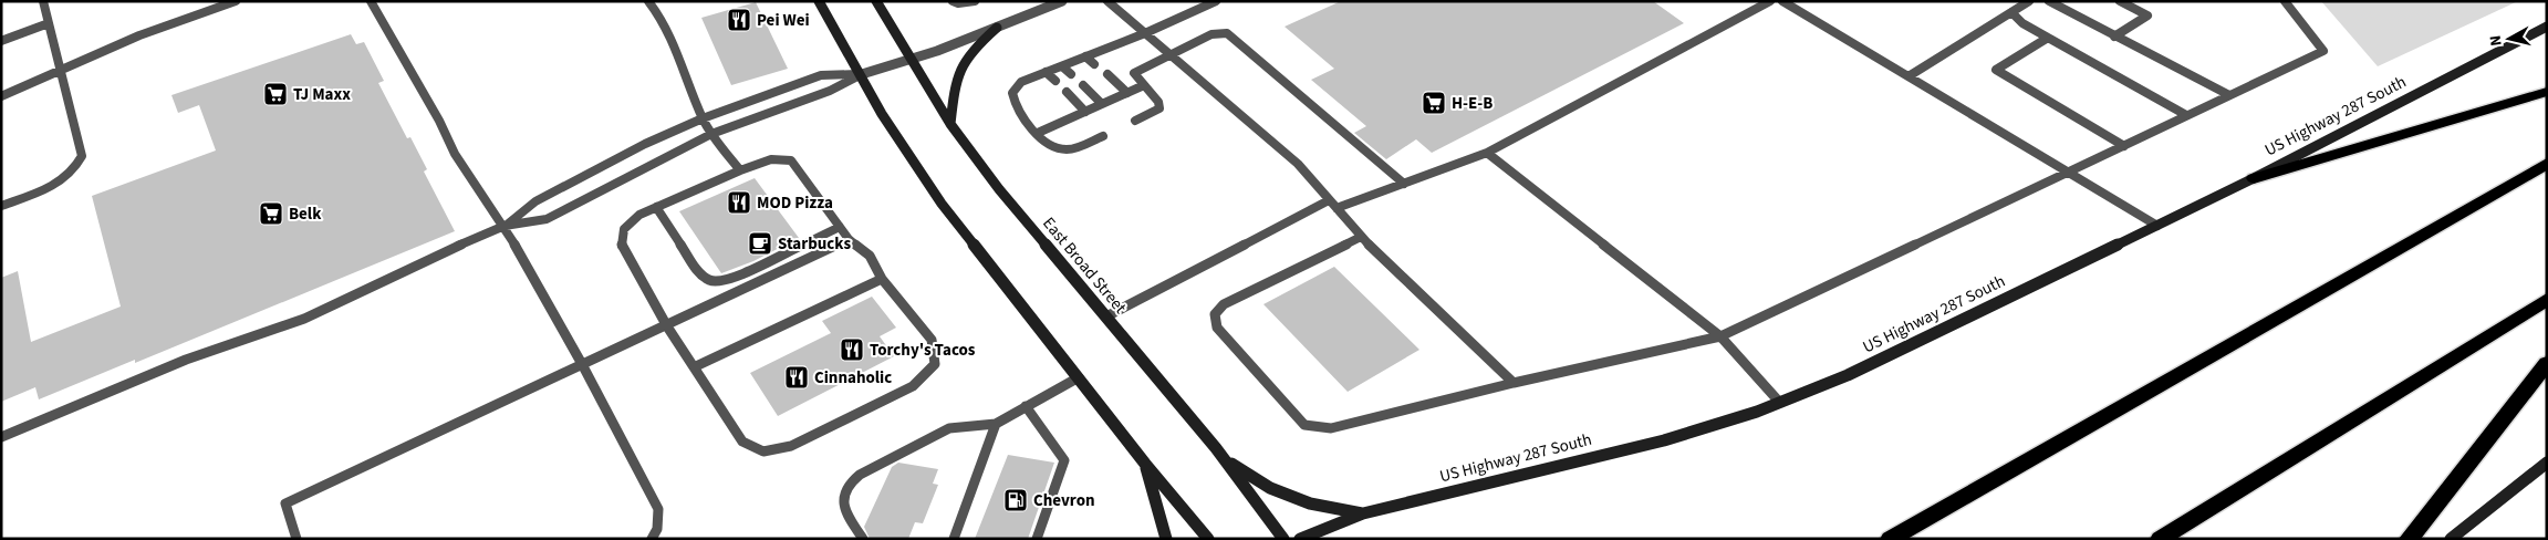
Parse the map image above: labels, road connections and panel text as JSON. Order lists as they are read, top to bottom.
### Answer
{
  "streets": {
    "main road": ["US Highway 287 South", "East Broad Street"]
  },
  "places": {
    "restaurant": [
      "Pei Wei",
      "MOD Pizza",
      "Torchy's Tacos",
      "Cinnaholic"
    ],
    "supermarket": ["TJ Maxx", "H-E-B", "Belk"],
    "cafe": ["Starbucks"],
    "fuel station": ["Chevron"]
  },
  "north": "left"
}
